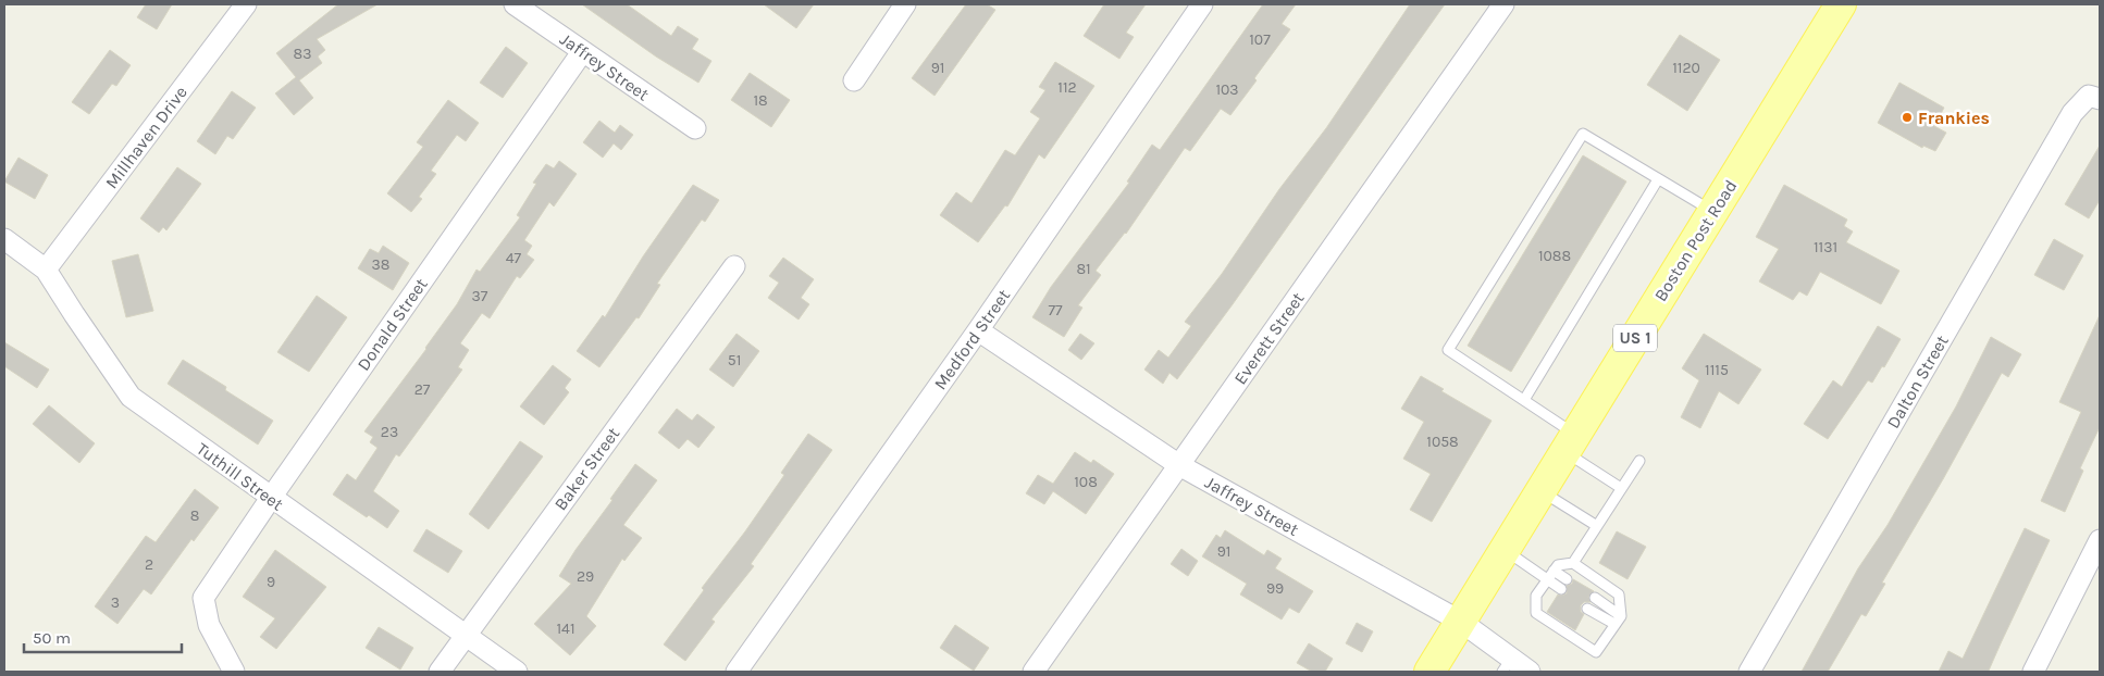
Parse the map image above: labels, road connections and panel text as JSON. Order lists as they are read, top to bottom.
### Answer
{
  "streets": {
    "main road": ["Boston Post Road", "US 1"],
    "street": [
      "Jaffrey Street",
      "Millhaven Drive",
      "Donald Street",
      "Everett Street",
      "Medford Street",
      "Dalton Street",
      "Baker Street",
      "Tuthill Street"
    ]
  },
  "crossings": [
    ["Jaffrey Street", "Boston Post Road"],
    ["Jaffrey Street", "Donald Street"],
    ["Jaffrey Street", "Everett Street"],
    ["Jaffrey Street", "Medford Street"],
    ["Millhaven Drive", "Tuthill Street"],
    ["Donald Street", "Tuthill Street"],
    ["Baker Street", "Tuthill Street"]
  ],
  "places": ["Frankies"],
  "house_numbers": [
    "107",
    "83",
    "91",
    "1120",
    "112",
    "103",
    "18",
    "1131",
    "1088",
    "47",
    "38",
    "81",
    "37",
    "77",
    "51",
    "1115",
    "27",
    "23",
    "1058",
    "108",
    "8",
    "91",
    "2",
    "29",
    "9",
    "99",
    "3",
    "141"
  ],
  "scale_bar": "50 m"
}
